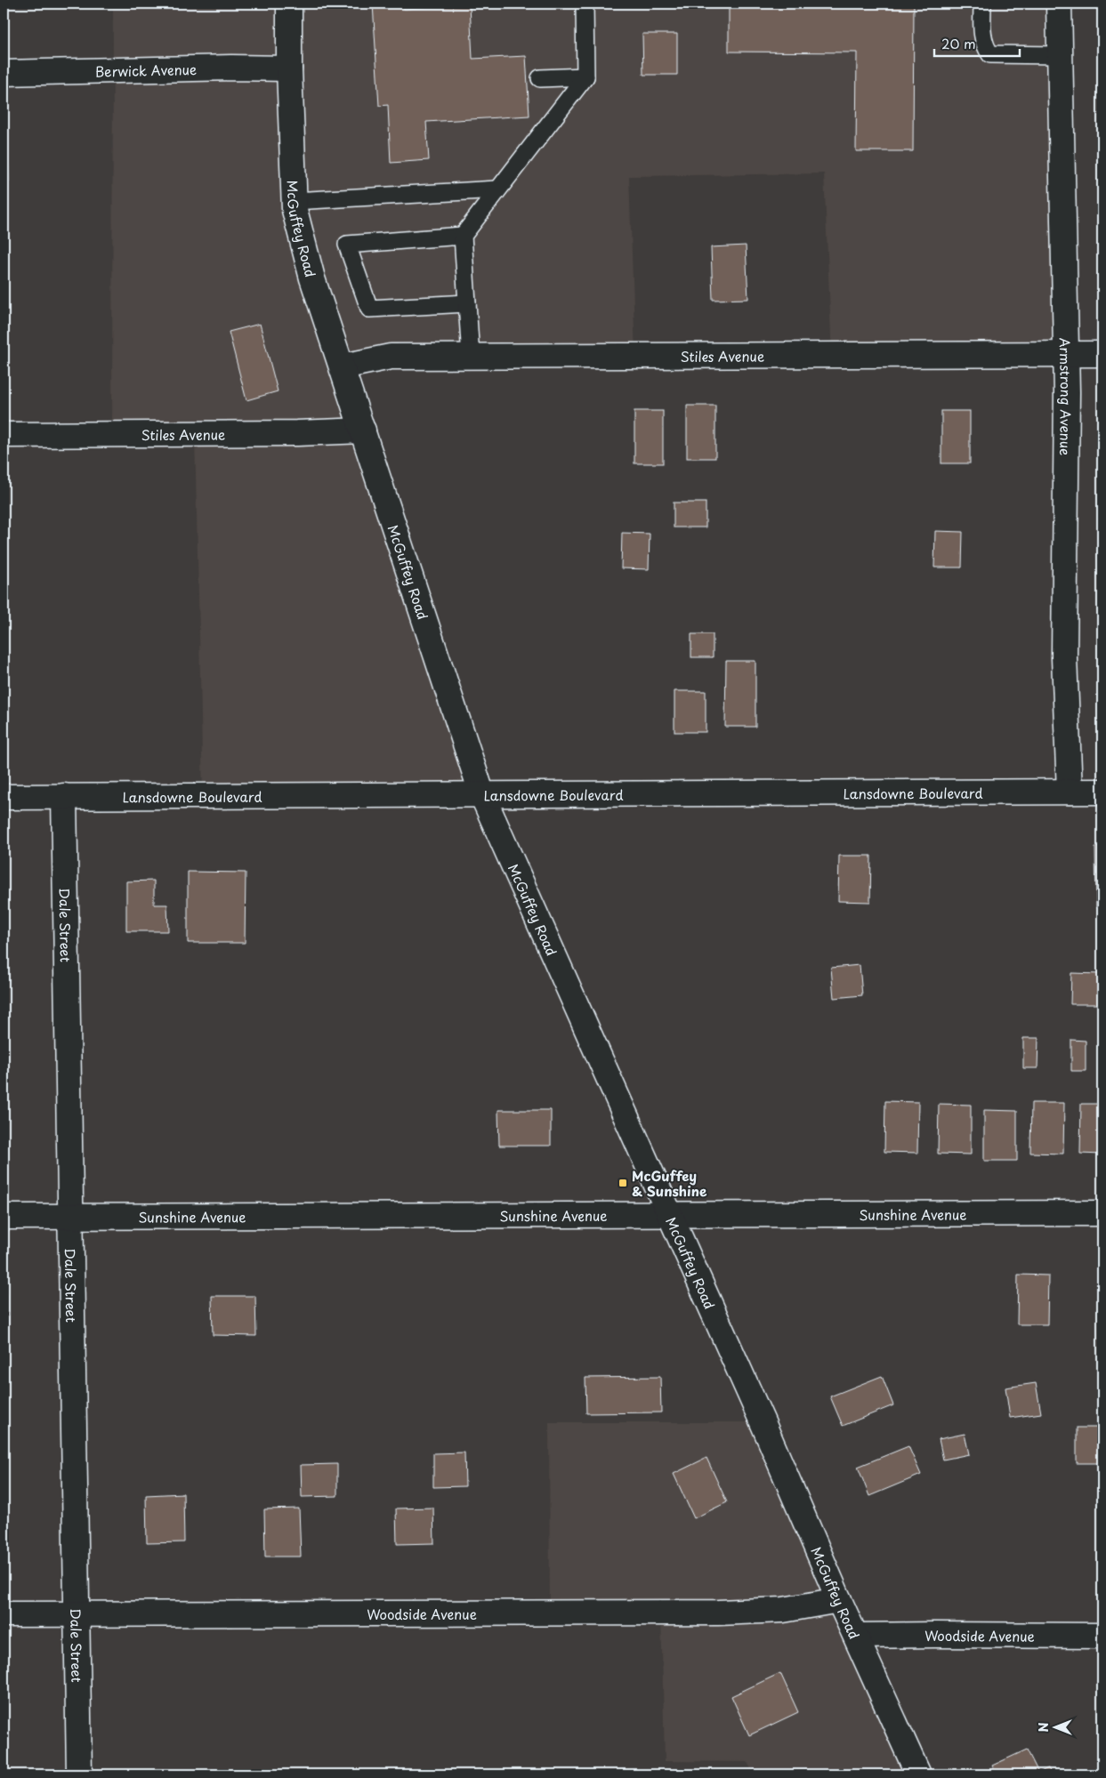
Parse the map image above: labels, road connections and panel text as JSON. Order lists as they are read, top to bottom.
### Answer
{
  "streets": {
    "street": [
      "Berwick Avenue",
      "McGuffey Road",
      "Stiles Avenue",
      "Armstrong Avenue",
      "Lansdowne Boulevard",
      "Dale Street",
      "Sunshine Avenue",
      "Woodside Avenue"
    ]
  },
  "crossings": [
    ["Berwick Avenue", "McGuffey Road"],
    ["McGuffey Road", "Stiles Avenue"],
    ["McGuffey Road", "Lansdowne Boulevard"],
    ["McGuffey Road", "Sunshine Avenue"],
    ["McGuffey Road", "Woodside Avenue"],
    ["Stiles Avenue", "Armstrong Avenue"],
    ["Armstrong Avenue", "Lansdowne Boulevard"],
    ["Lansdowne Boulevard", "Dale Street"],
    ["Dale Street", "Sunshine Avenue"],
    ["Dale Street", "Woodside Avenue"]
  ],
  "places": {
    "transit": ["McGuffey & Sunshine"]
  },
  "scale_bar": "20 m",
  "north": "left"
}
